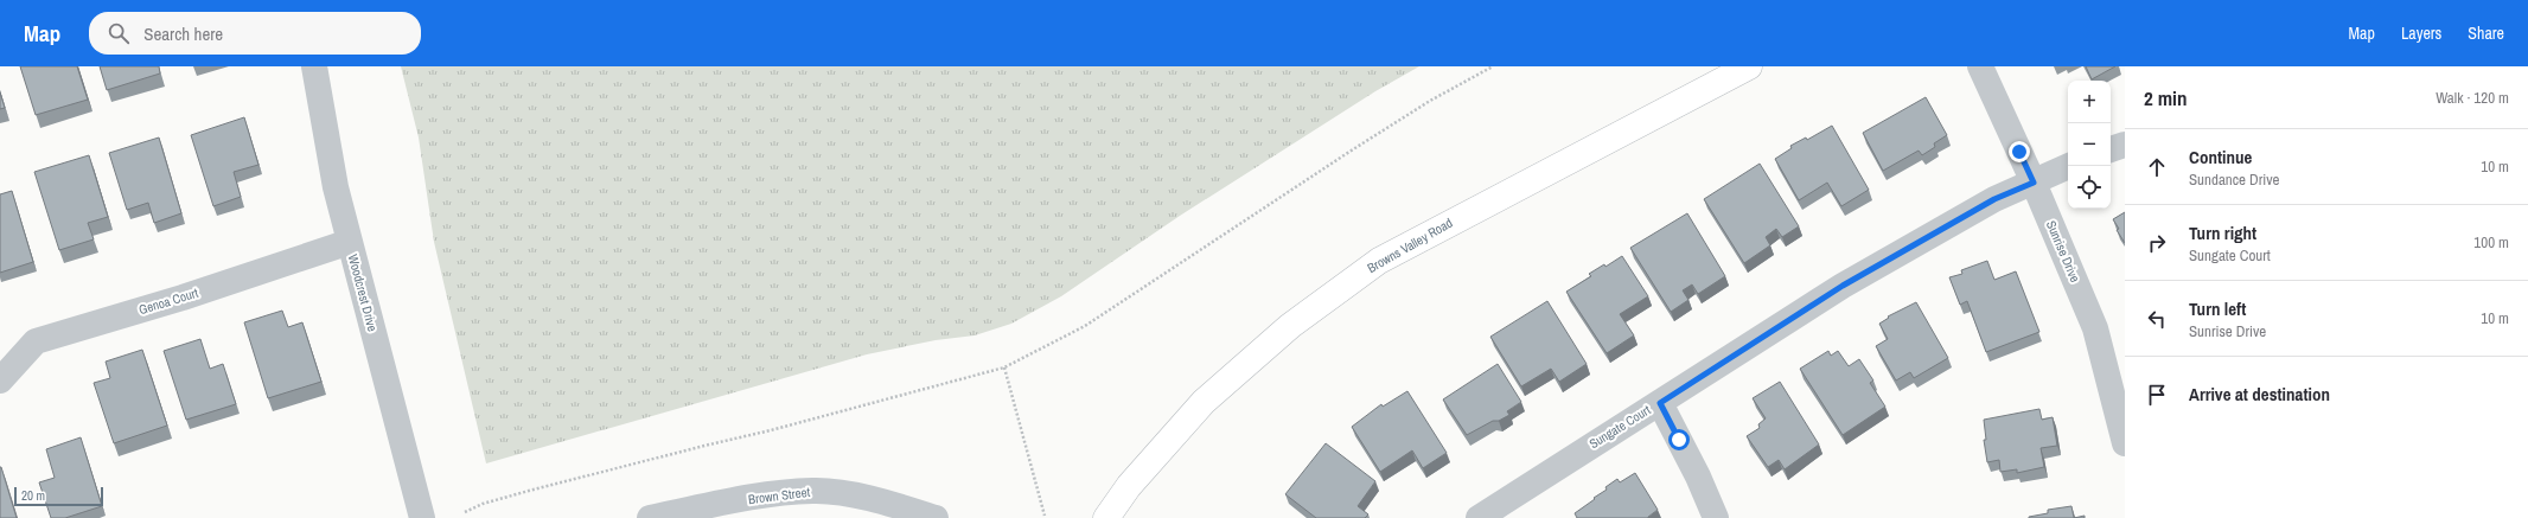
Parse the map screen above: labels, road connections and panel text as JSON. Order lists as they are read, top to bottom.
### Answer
{
  "streets": {
    "main road": ["Browns Valley Road"],
    "street": [
      "Sunrise Drive",
      "Woodcrest Drive",
      "Genoa Court",
      "Sungate Court",
      "Brown Street"
    ]
  },
  "crossings": [
    ["Sunrise Drive", "Sungate Court"],
    ["Woodcrest Drive", "Genoa Court"]
  ],
  "scale_bar": "20 m",
  "page": {
    "header": "Map",
    "search": "Search here",
    "nav": ["Map", "Layers", "Share"],
    "heading": ["2 min", "Walk · 120 m"],
    "map_buttons": ["+", "−"],
    "list": [
      ["Continue", "Sundance Drive", "10 m"],
      ["Turn right", "Sungate Court", "100 m"],
      ["Turn left", "Sunrise Drive", "10 m"],
      "Arrive at destination"
    ],
    "scale": "20 m"
  }
}
